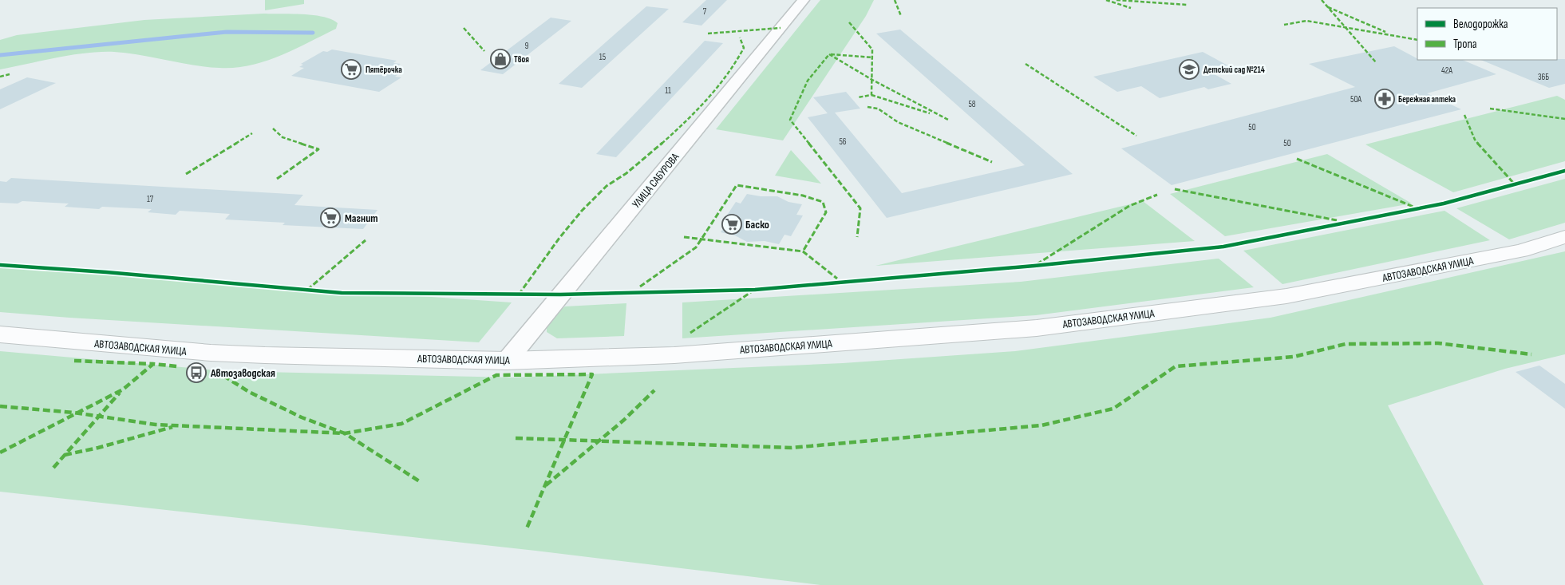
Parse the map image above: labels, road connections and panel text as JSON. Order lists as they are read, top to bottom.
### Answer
{
  "streets": {
    "main road": ["АВТОЗАВОДСКАЯ УЛИЦА"],
    "street": ["УЛИЦА САБУРОВА"]
  },
  "crossings": [
    ["УЛИЦА САБУРОВА", "АВТОЗАВОДСКАЯ УЛИЦА"]
  ],
  "places": {
    "shop": ["Твоя"],
    "supermarket": ["Пятёрочка", "Магнит", "Баско"],
    "school or university": ["Детский сад №214"],
    "pharmacy": ["Бережная аптека"],
    "bus stop": ["Автозаводская"]
  },
  "house_numbers": [
    "7",
    "9",
    "15",
    "42А",
    "36Б",
    "11",
    "50А",
    "58",
    "50",
    "56",
    "50",
    "17"
  ],
  "legend": ["Велодорожка", "Тропа"]
}
